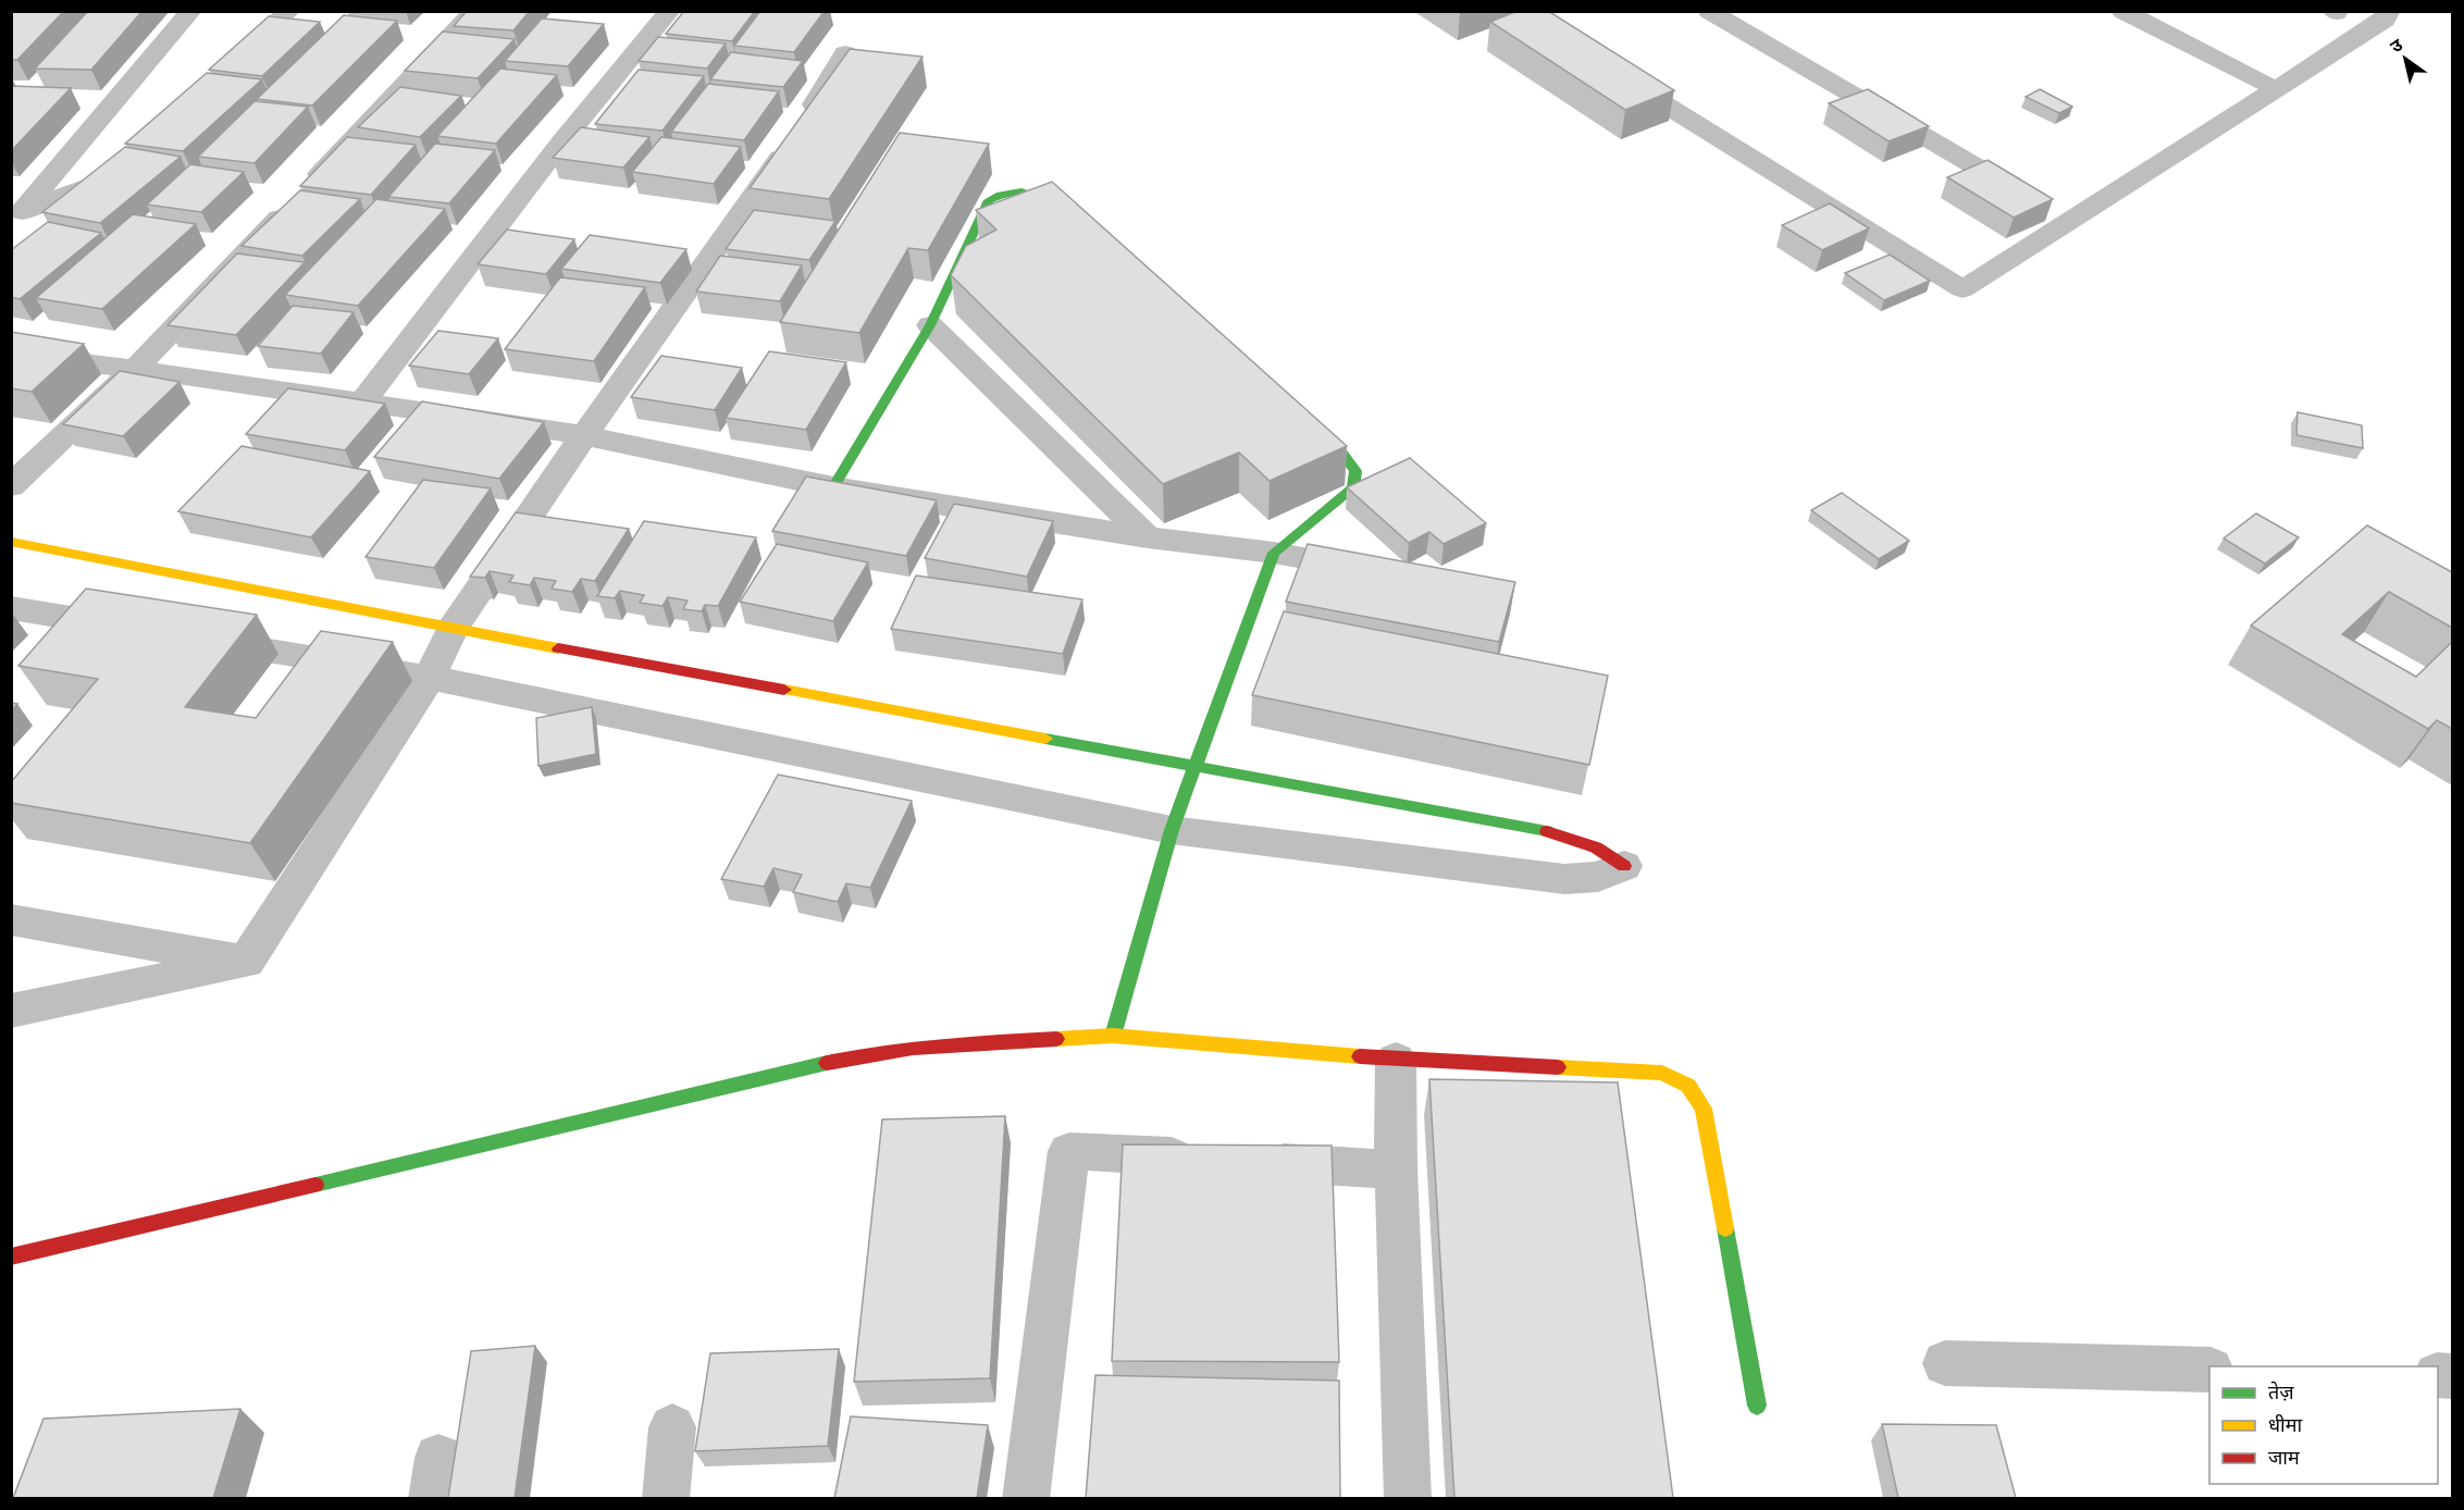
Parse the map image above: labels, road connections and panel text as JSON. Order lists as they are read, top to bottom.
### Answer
{
  "legend": ["तेज़", "धीमा", "जाम"],
  "north": "top left"
}
